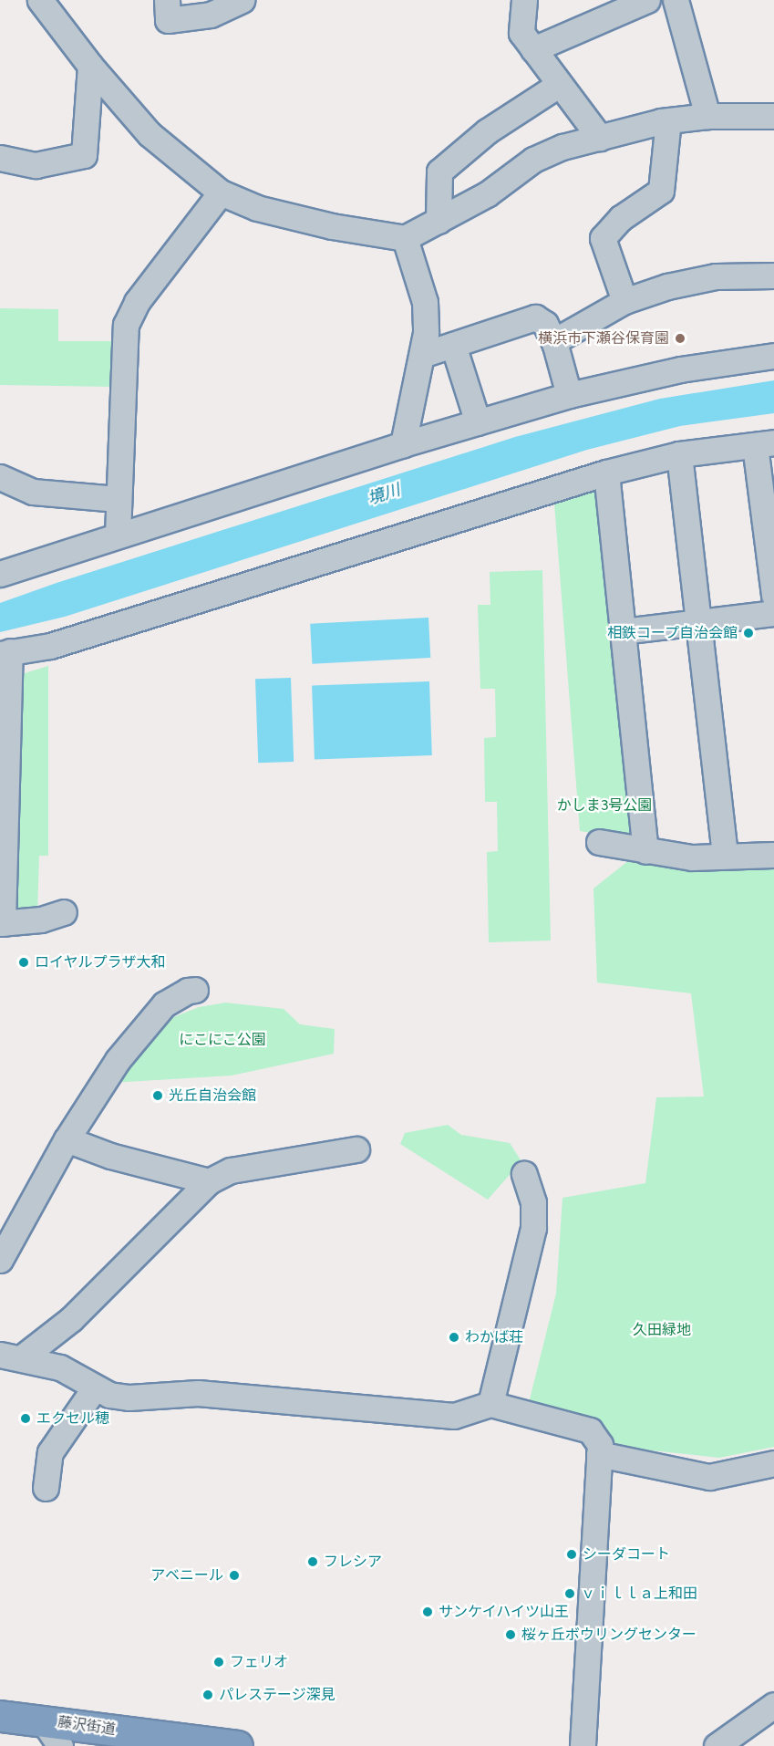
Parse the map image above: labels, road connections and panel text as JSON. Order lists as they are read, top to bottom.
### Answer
{
  "streets": {
    "highway": ["藤沢街道"]
  },
  "water": ["境川"],
  "parks": ["かしま3号公園", "にこにこ公園", "久田緑地"],
  "places": [
    "横浜市下瀬谷保育園",
    "相鉄コープ自治会館",
    "ロイヤルプラザ大和",
    "光丘自治会館",
    "わかば荘",
    "エクセル穂",
    "シーダコート",
    "フレシア",
    "アベニール",
    "ｖｉｌｌａ上和田",
    "サンケイハイツ山王",
    "桜ヶ丘ボウリングセンター",
    "フェリオ",
    "パレステージ深見"
  ]
}
